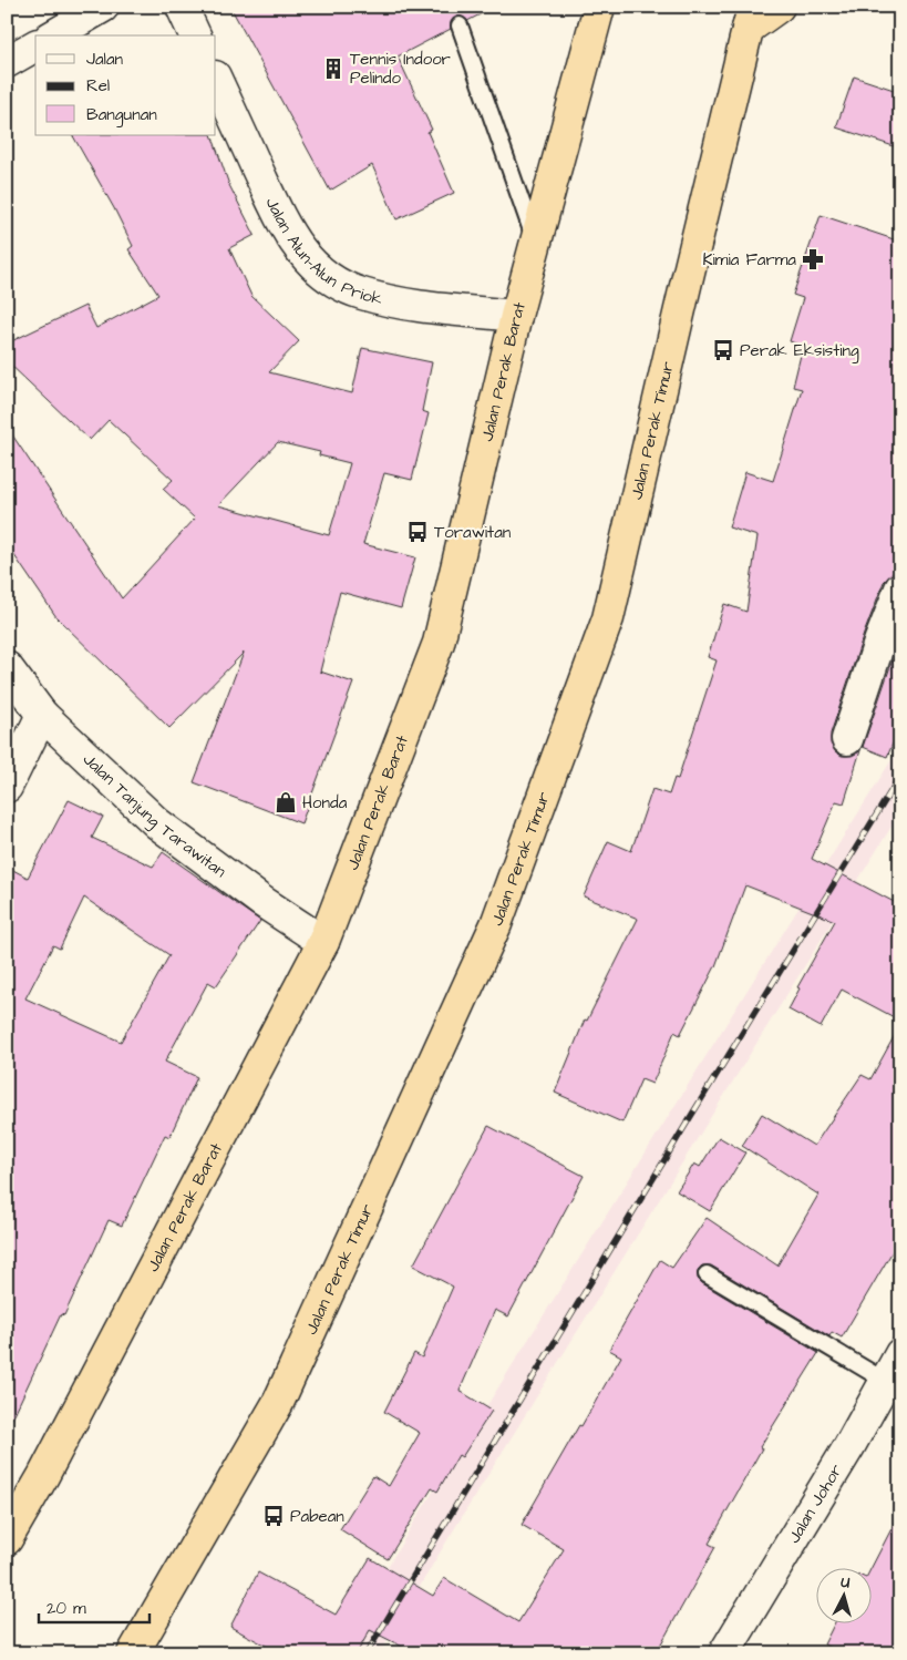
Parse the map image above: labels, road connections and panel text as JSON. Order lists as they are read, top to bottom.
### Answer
{
  "streets": {
    "highway": ["Jalan Perak Barat", "Jalan Perak Timur"],
    "street": ["Jalan Alun-Alun Priok", "Jalan Tanjung Tarawitan", "Jalan Johor"]
  },
  "crossings": [
    ["Jalan Alun-Alun Priok", "Jalan Perak Barat"],
    ["Jalan Perak Barat", "Jalan Tanjung Tarawitan"]
  ],
  "places": {
    "building": ["Tennis Indoor Pelindo"],
    "pharmacy": ["Kimia Farma"],
    "bus stop": ["Perak Eksisting", "Torawitan", "Pabean"],
    "shop": ["Honda"]
  },
  "legend": ["Jalan", "Rel", "Bangunan"],
  "scale_bar": "20 m",
  "north": "top"
}
